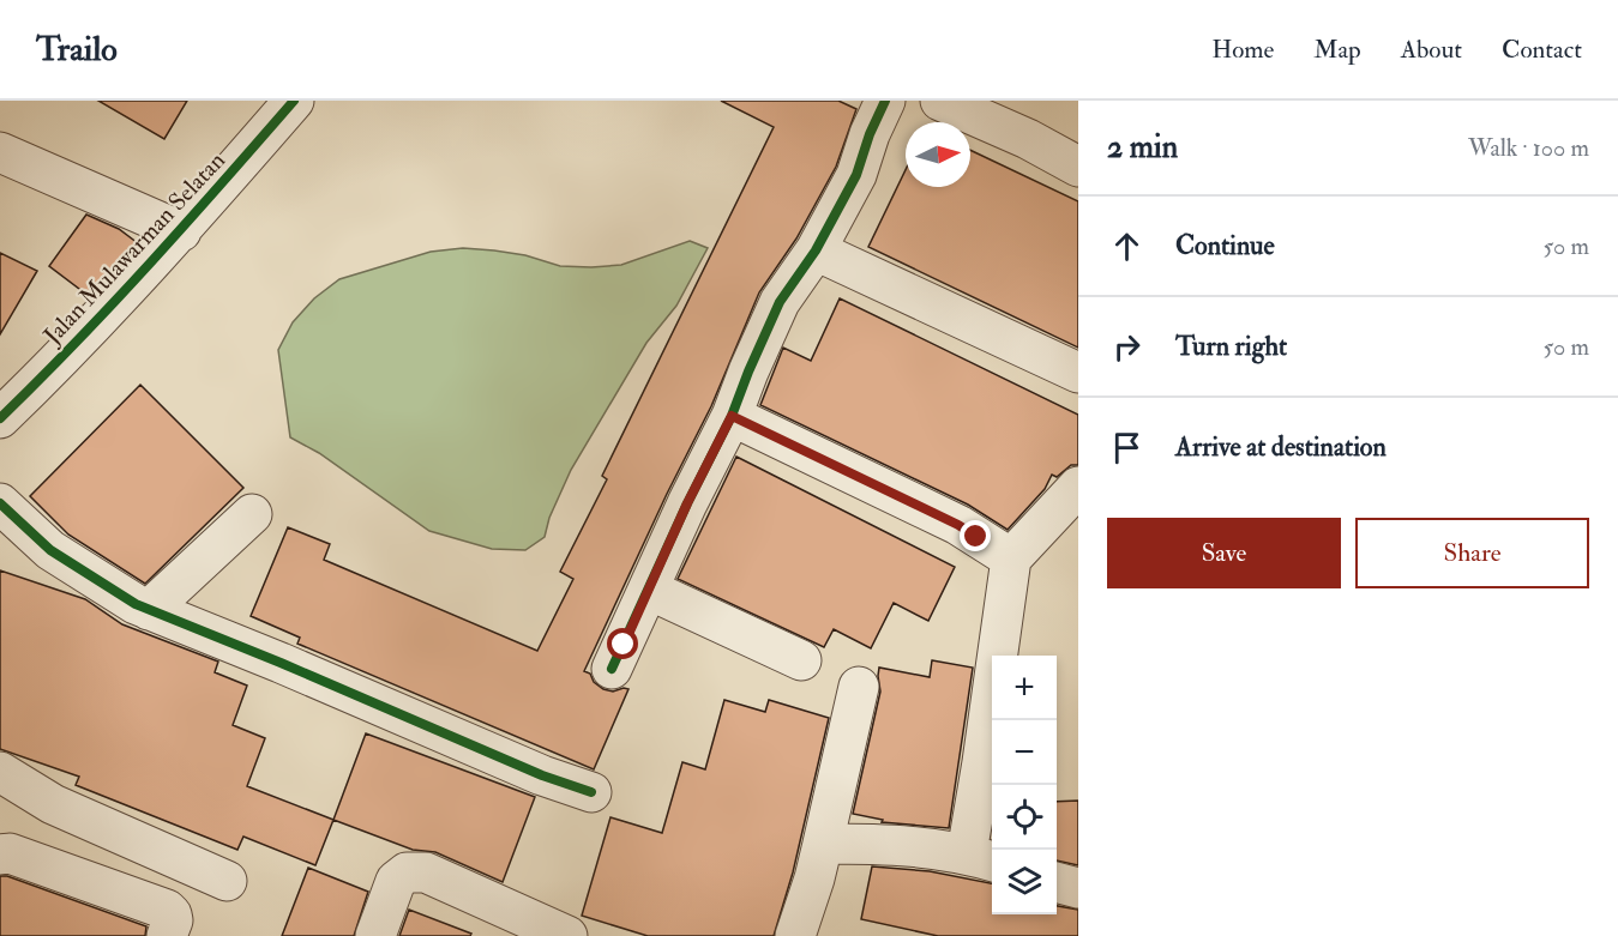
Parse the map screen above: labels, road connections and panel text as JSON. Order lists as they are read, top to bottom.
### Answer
{
  "streets": {
    "street": ["Jalan Mulawarman Selatan"]
  },
  "north": "right",
  "page": {
    "header": "Trailo",
    "nav": [
      "Home",
      "Map",
      "About",
      "Contact"
    ],
    "heading": ["2 min", "Walk · 100 m"],
    "list": [
      ["Continue", "50 m"],
      ["Turn right", "50 m"],
      "Arrive at destination"
    ],
    "buttons": ["Save", "Share"],
    "map_buttons": ["+", "−"]
  }
}
